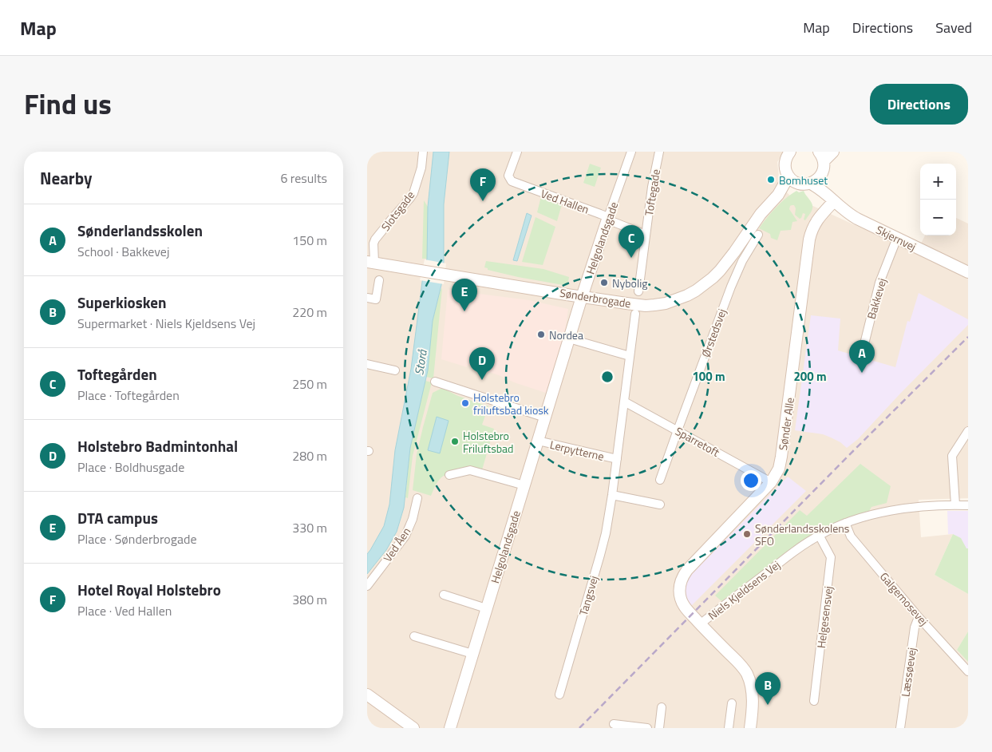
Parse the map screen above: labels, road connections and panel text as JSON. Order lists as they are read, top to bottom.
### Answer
{
  "streets": {
    "street": [
      "Toftegade",
      "Ved Hallen",
      "Slotsgade",
      "Helgolandsgade",
      "Skjernvej",
      "Sønderbrogade",
      "Bakkevej",
      "Ørstedsvej",
      "Sønder Alle",
      "Sparretoft",
      "Lerpytterne",
      "Ved Åen",
      "Niels Kjeldsens Vej",
      "Tangsvej",
      "Galgemosevej",
      "Helgesensvej",
      "Læssøevej"
    ]
  },
  "crossings": [
    ["Toftegade", "Ved Hallen"],
    ["Ved Hallen", "Helgolandsgade"],
    ["Slotsgade", "Sønderbrogade"],
    ["Helgolandsgade", "Sønderbrogade"],
    ["Helgolandsgade", "Lerpytterne"],
    ["Skjernvej", "Sønderbrogade"],
    ["Skjernvej", "Bakkevej"],
    ["Skjernvej", "Sønder Alle"],
    ["Ørstedsvej", "Sparretoft"],
    ["Sønder Alle", "Sparretoft"],
    ["Sønder Alle", "Niels Kjeldsens Vej"],
    ["Sparretoft", "Tangsvej"],
    ["Lerpytterne", "Tangsvej"],
    ["Niels Kjeldsens Vej", "Galgemosevej"],
    ["Niels Kjeldsens Vej", "Helgesensvej"],
    ["Galgemosevej", "Læssøevej"]
  ],
  "water": ["Storå"],
  "places": [
    "Bomhuset",
    "Nybolig",
    "Nordea",
    "Holstebro friluftsbad kiosk",
    "Holstebro Friluftsbad",
    "Sønderlandsskolens SFO"
  ],
  "page": {
    "header": "Map",
    "nav": ["Map", "Directions", "Saved"],
    "title": "Find us",
    "buttons": "Directions",
    "heading": ["Nearby", "6 results"],
    "map_buttons": ["+", "−"],
    "pins": [
      "F",
      "C",
      "E",
      "A",
      "D",
      "B"
    ],
    "list": [
      {
        "mark": "A",
        "name": "Sønderlandsskolen",
        "note": "School · Bakkevej",
        "value": "150 m"
      },
      {
        "mark": "B",
        "name": "Superkiosken",
        "note": "Supermarket · Niels Kjeldsens Vej",
        "value": "220 m"
      },
      {
        "mark": "C",
        "name": "Toftegården",
        "note": "Place · Toftegården",
        "value": "250 m"
      },
      {
        "mark": "D",
        "name": "Holstebro Badmintonhal",
        "note": "Place · Boldhusgade",
        "value": "280 m"
      },
      {
        "mark": "E",
        "name": "DTA campus",
        "note": "Place · Sønderbrogade",
        "value": "330 m"
      },
      {
        "mark": "F",
        "name": "Hotel Royal Holstebro",
        "note": "Place · Ved Hallen",
        "value": "380 m"
      }
    ]
  },
  "rings": ["100 m", "200 m"]
}
